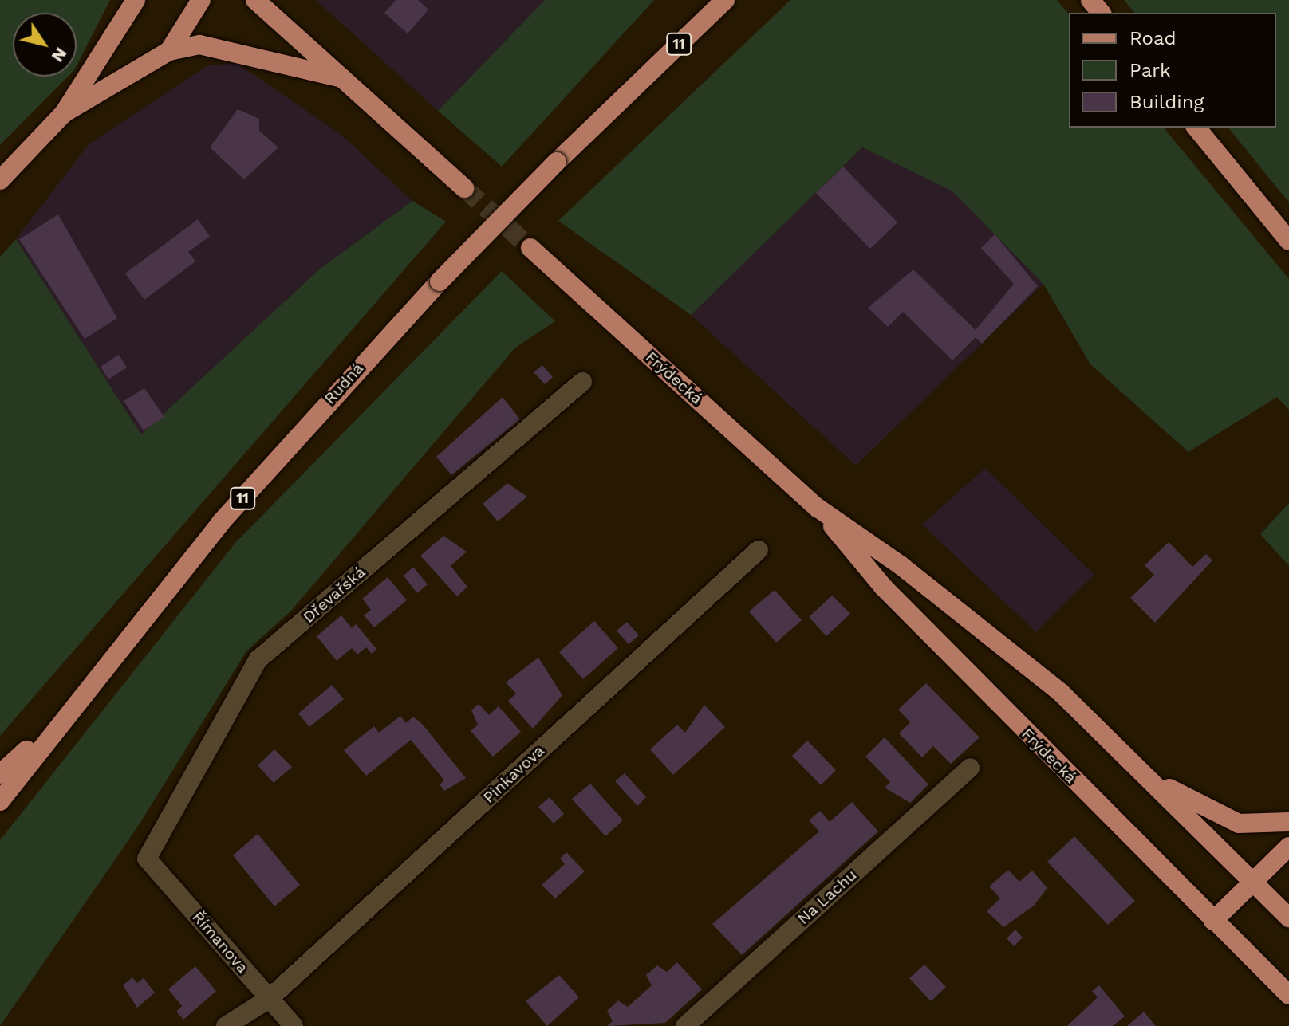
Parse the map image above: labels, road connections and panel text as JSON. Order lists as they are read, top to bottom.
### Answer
{
  "streets": {
    "main road": ["11", "Frýdecká", "Rudná"],
    "street": [
      "Dřevařská",
      "Pinkavova",
      "Na Lachu",
      "Římanova"
    ]
  },
  "crossings": [
    ["Dřevařská", "Římanova"],
    ["Pinkavova", "Římanova"]
  ],
  "legend": ["Road", "Park", "Building"],
  "north": "bottom right"
}
